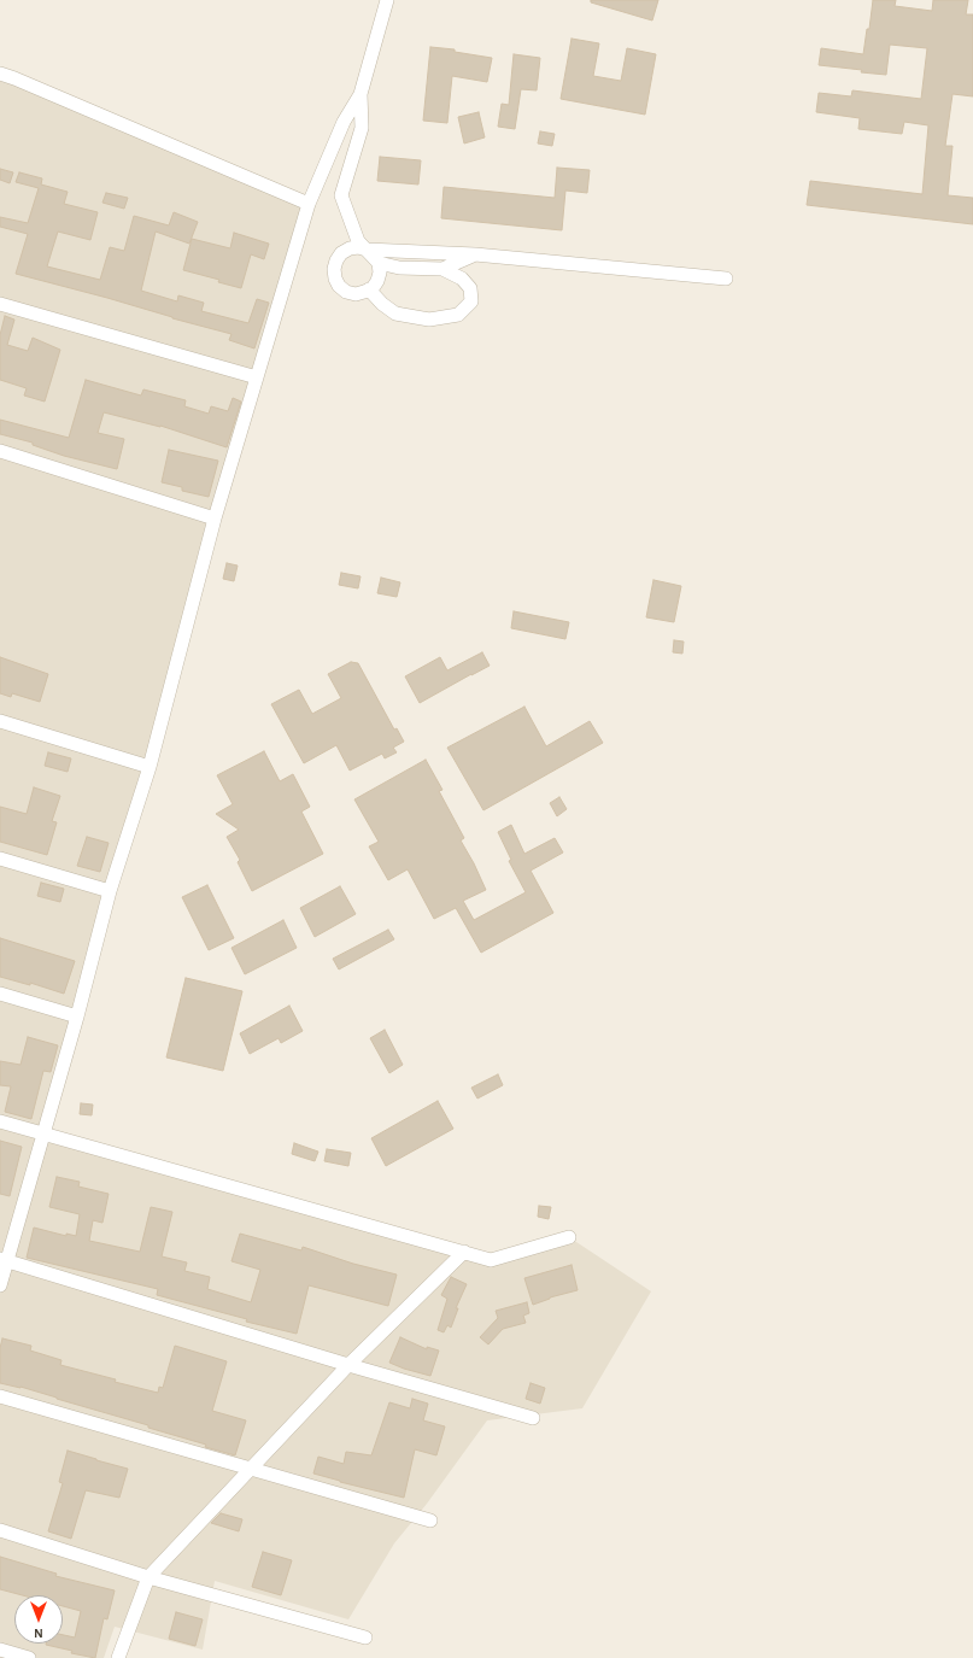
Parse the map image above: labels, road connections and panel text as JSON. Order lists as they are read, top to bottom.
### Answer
{
  "north": "bottom"
}
